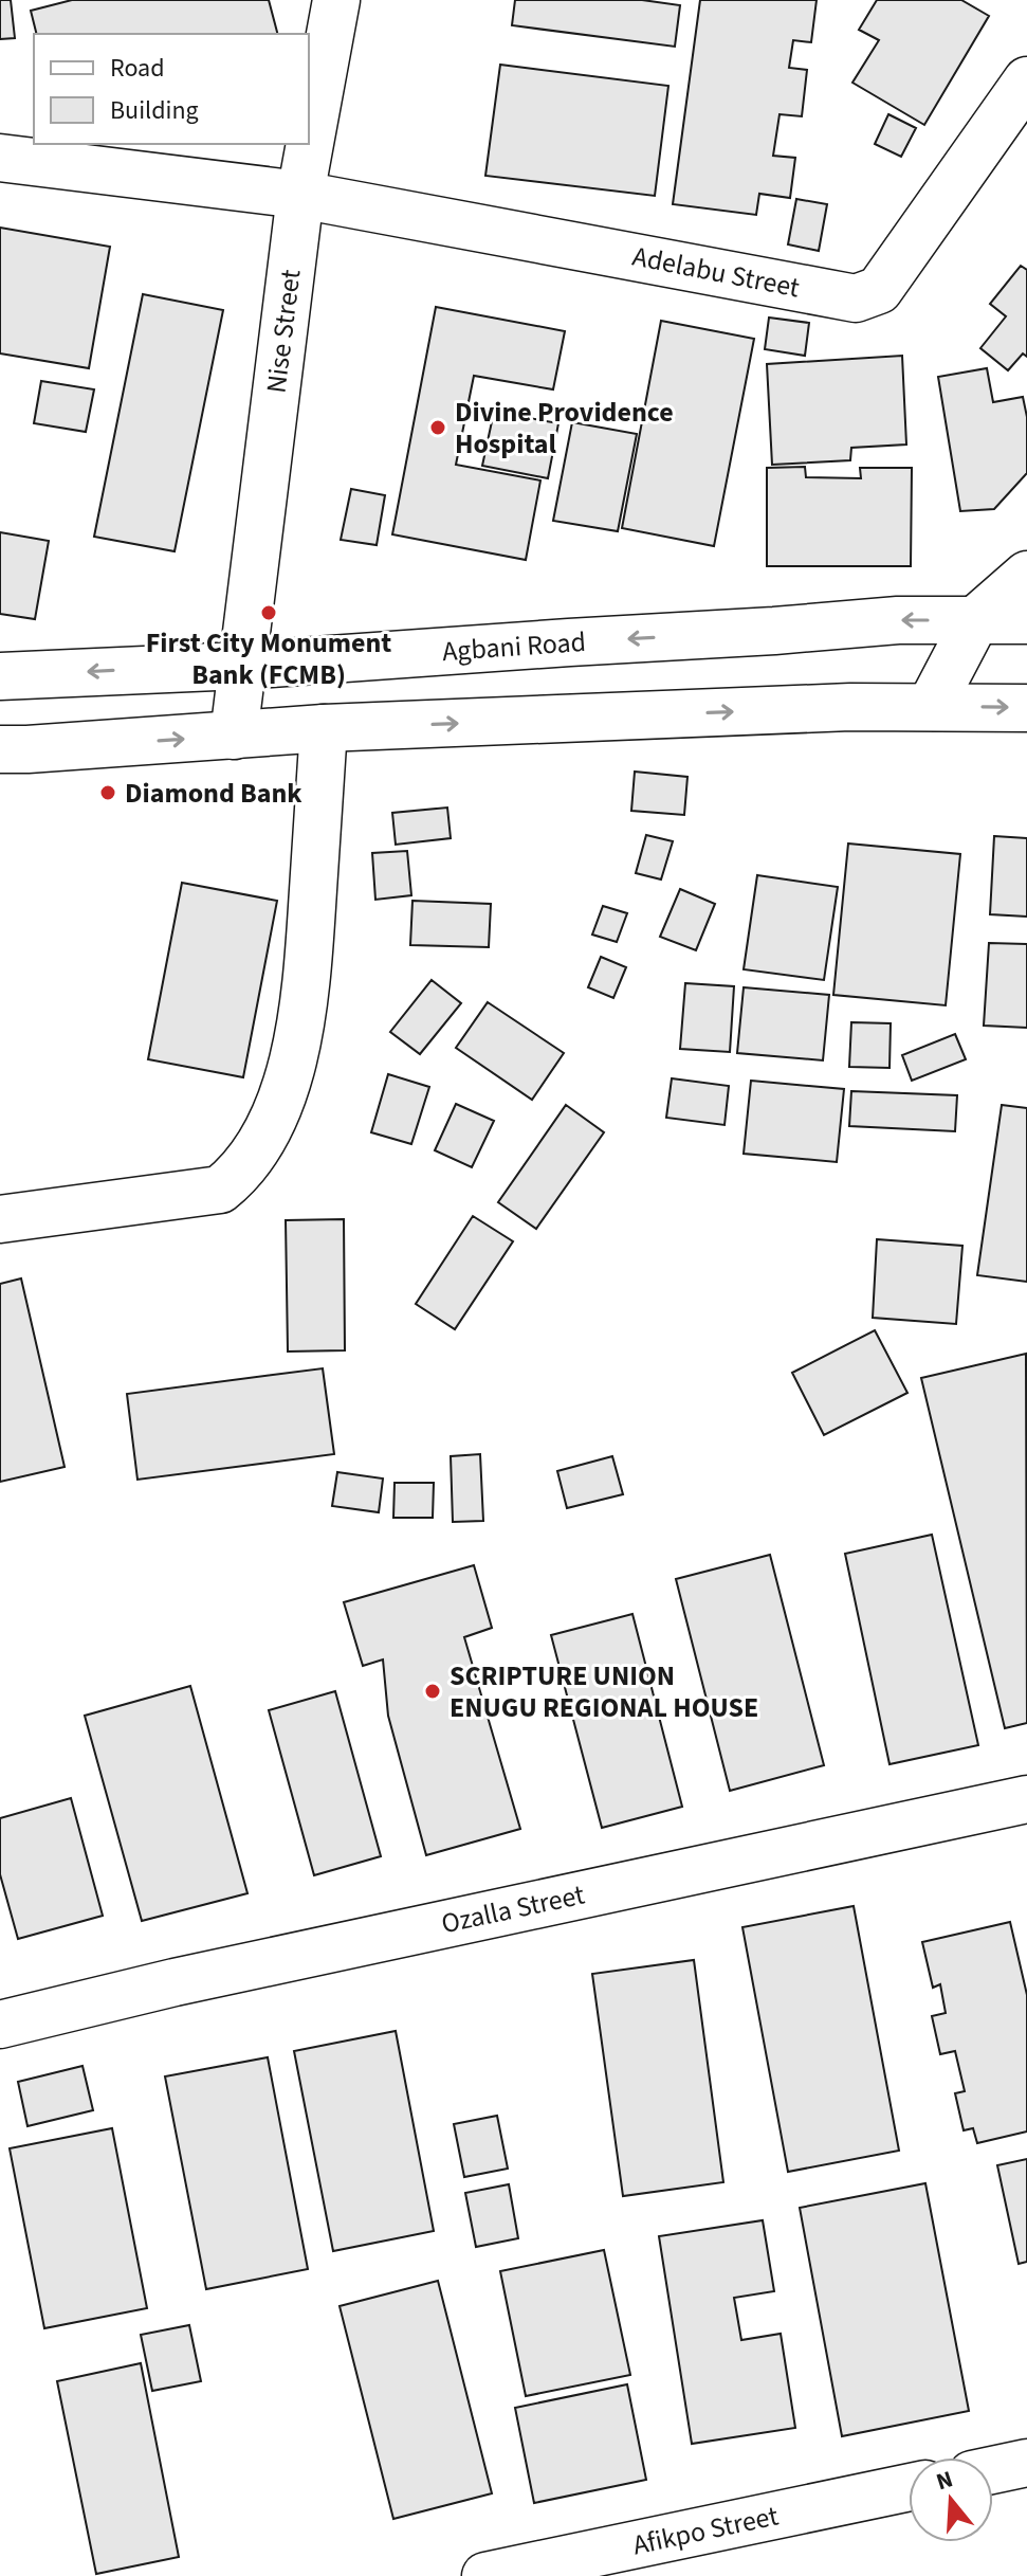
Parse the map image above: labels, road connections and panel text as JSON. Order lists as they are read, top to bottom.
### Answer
{
  "streets": {
    "street": [
      "Adelabu Street",
      "Nise Street",
      "Agbani Road",
      "Ozalla Street",
      "Afikpo Street"
    ]
  },
  "crossings": [
    ["Adelabu Street", "Nise Street"],
    ["Nise Street", "Agbani Road"]
  ],
  "places": [
    "Divine Providence Hospital",
    "First City Monument Bank (FCMB)",
    "Diamond Bank",
    "SCRIPTURE UNION ENUGU REGIONAL HOUSE"
  ],
  "legend": ["Road", "Building"],
  "north": "top"
}
